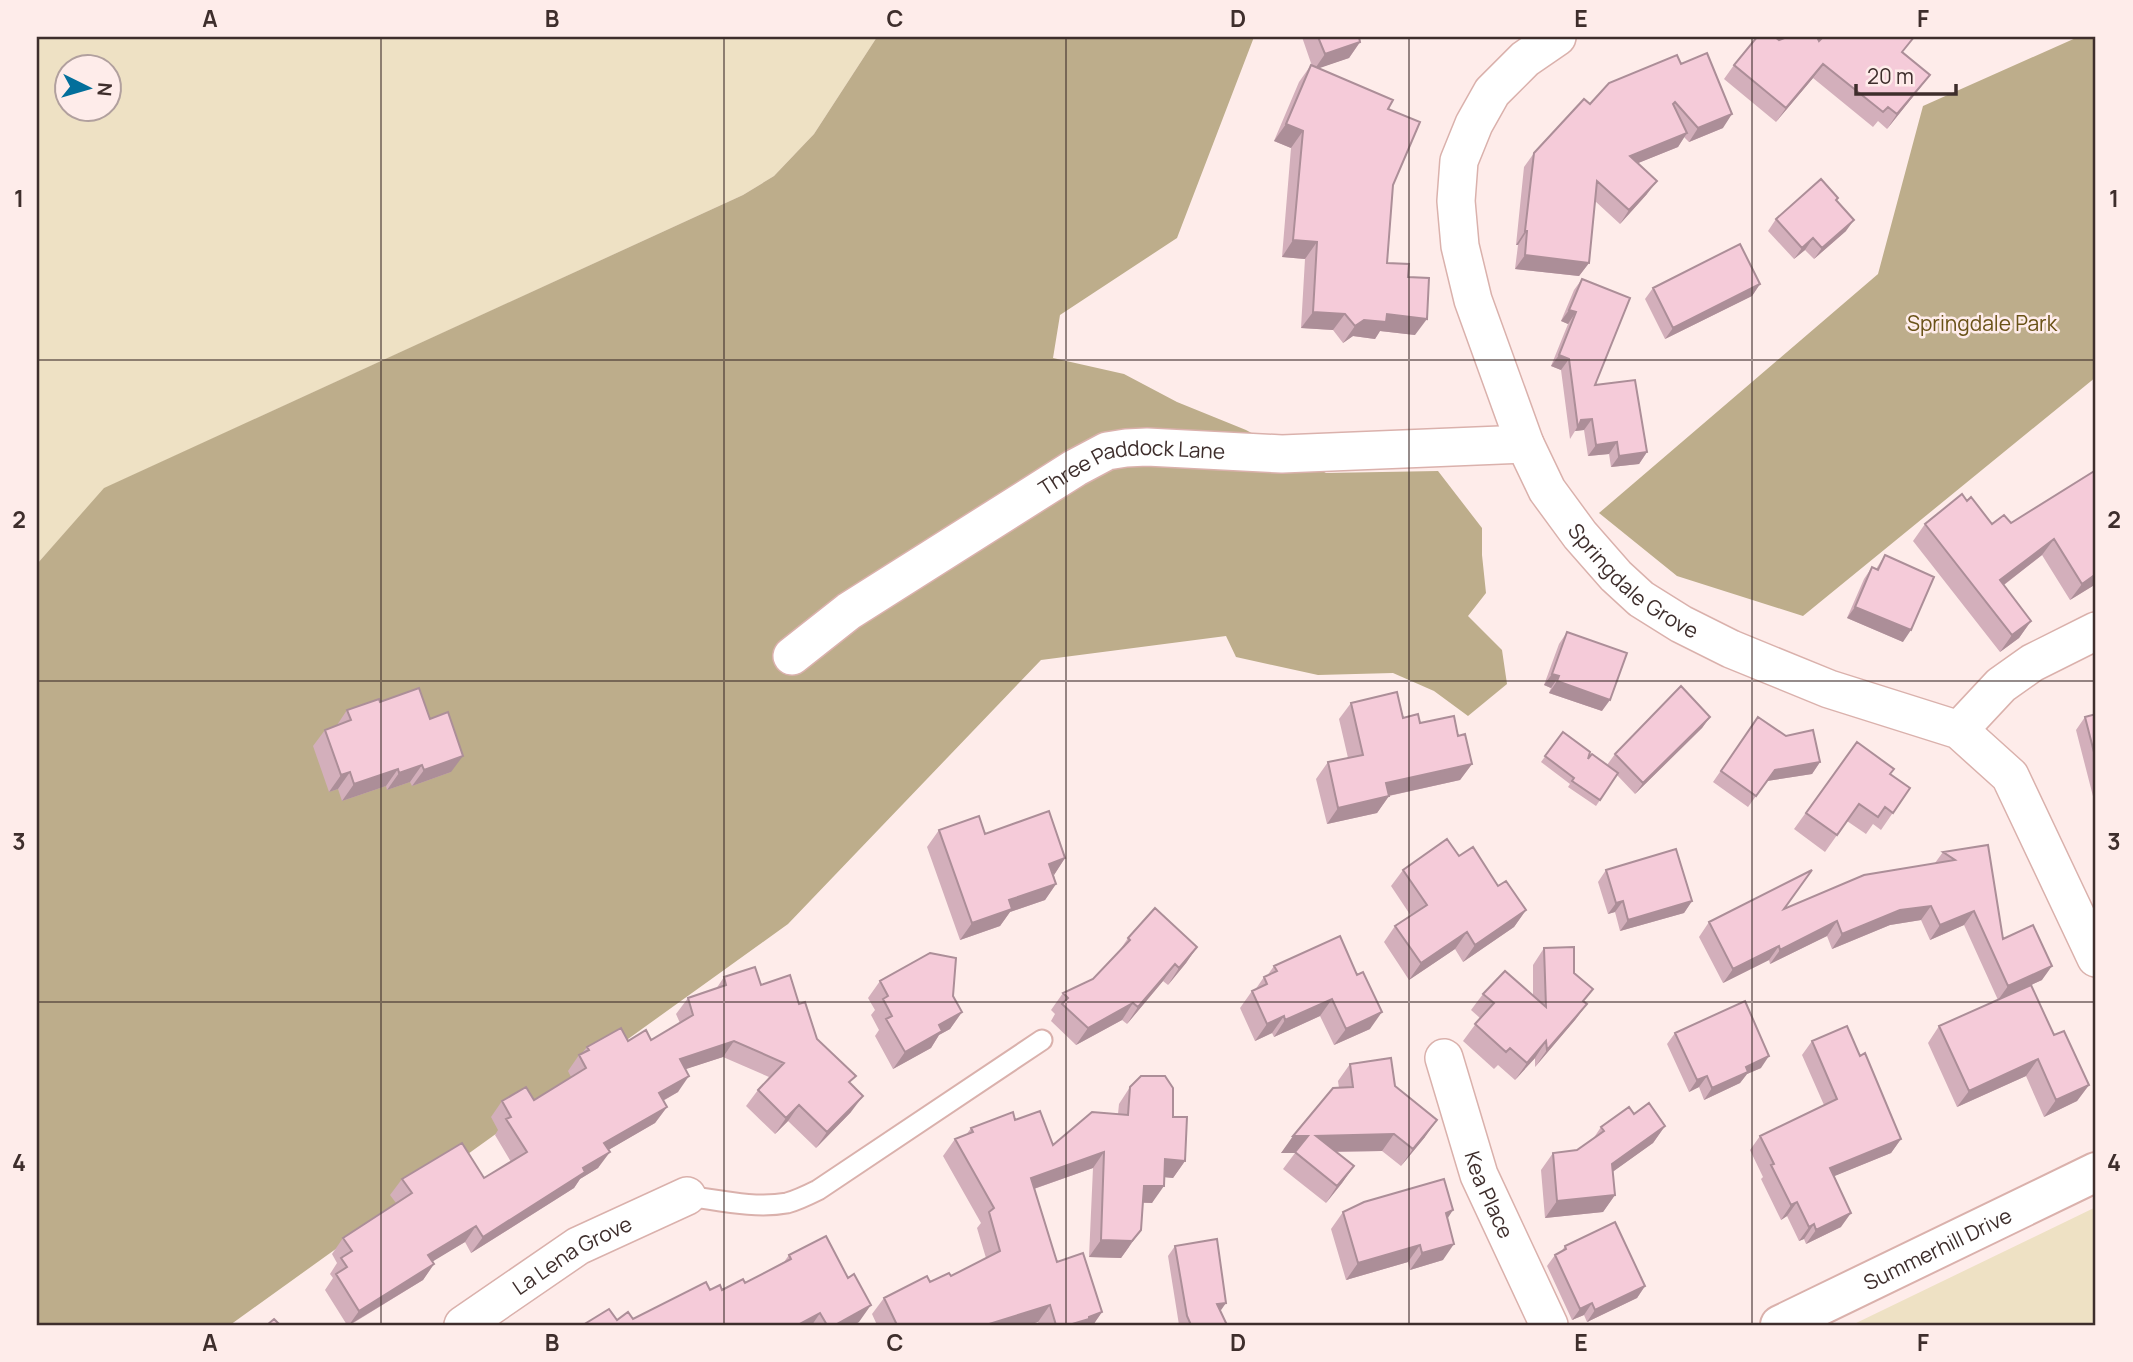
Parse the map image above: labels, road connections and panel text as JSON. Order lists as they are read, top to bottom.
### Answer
{
  "streets": {
    "main road": ["Summerhill Drive"],
    "street": [
      "Three Paddock Lane",
      "Springdale Grove",
      "Kea Place",
      "La Lena Grove"
    ]
  },
  "crossings": [
    ["Three Paddock Lane", "Springdale Grove"]
  ],
  "parks": ["Springdale Park"],
  "scale_bar": "20 m",
  "north": "right",
  "grid": {
    "columns": [
      "A",
      "B",
      "C",
      "D",
      "E",
      "F"
    ],
    "rows": [
      "1",
      "2",
      "3",
      "4"
    ]
  }
}
